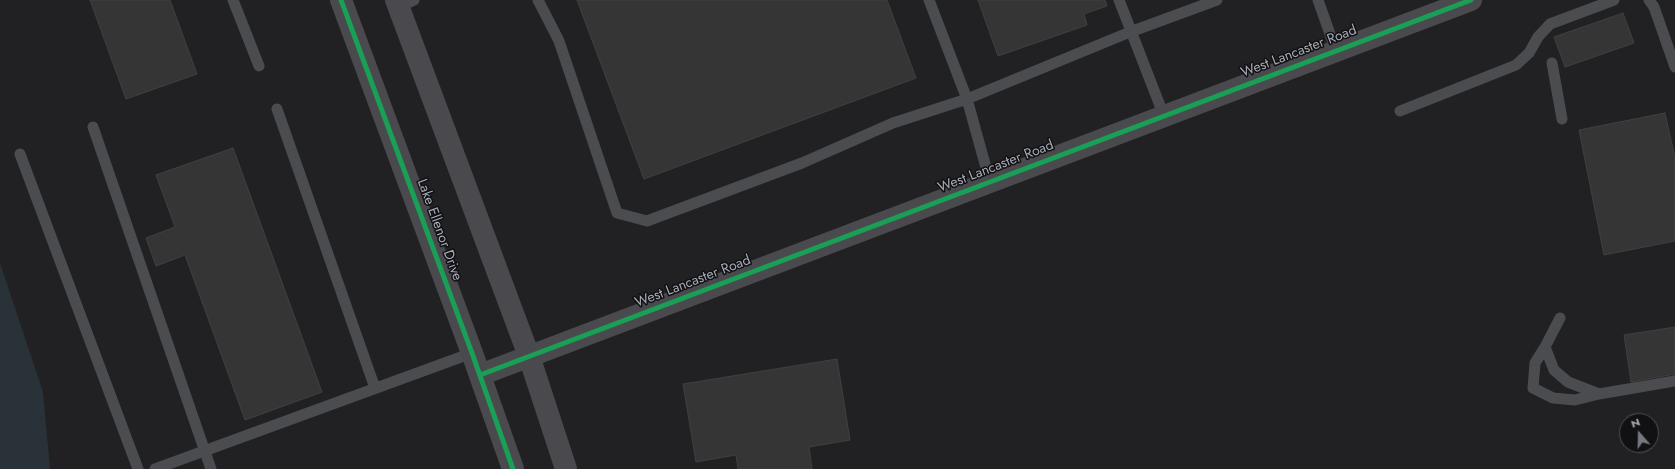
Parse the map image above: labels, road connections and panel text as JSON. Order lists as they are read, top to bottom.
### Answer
{
  "streets": {
    "street": ["West Lancaster Road", "Lake Ellenor Drive"]
  },
  "crossings": [
    ["West Lancaster Road", "Lake Ellenor Drive"]
  ],
  "north": "top"
}
